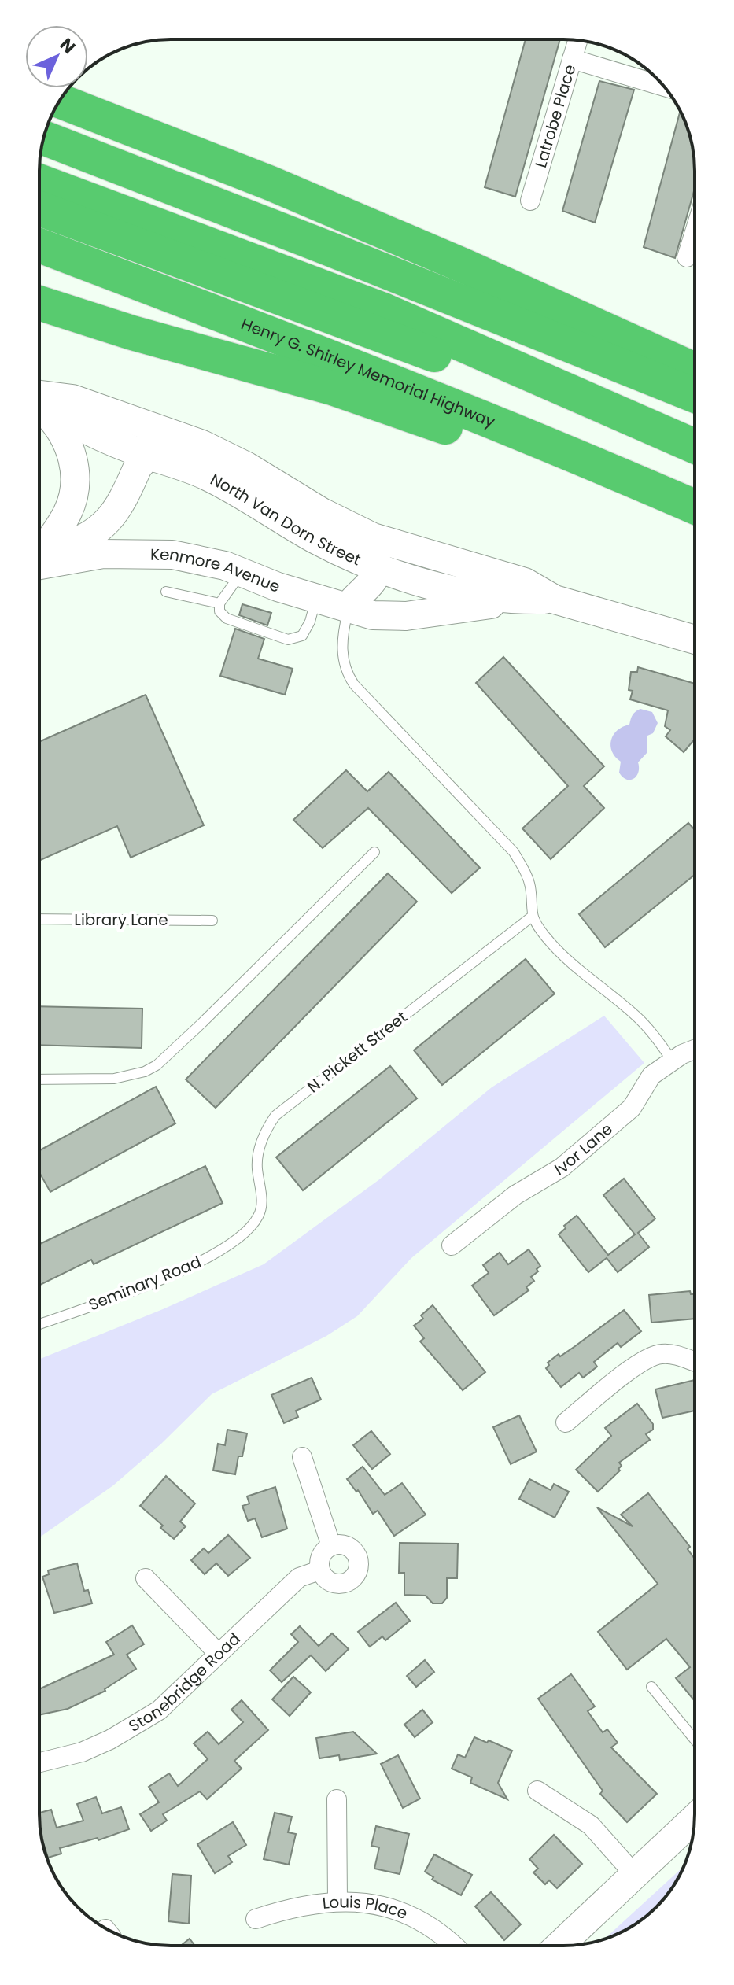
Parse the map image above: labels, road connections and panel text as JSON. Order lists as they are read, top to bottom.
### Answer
{
  "streets": {
    "highway": ["Henry G. Shirley Memorial Highway"],
    "street": [
      "Latrobe Place",
      "North Van Dorn Street",
      "Kenmore Avenue",
      "Ivor Lane",
      "Stonebridge Road",
      "Louis Place"
    ],
    "lane": ["Library Lane", "N. Pickett Street", "Seminary Road"]
  },
  "crossings": [
    ["North Van Dorn Street", "Kenmore Avenue"],
    ["N. Pickett Street", "Seminary Road"]
  ],
  "north": "top right"
}
